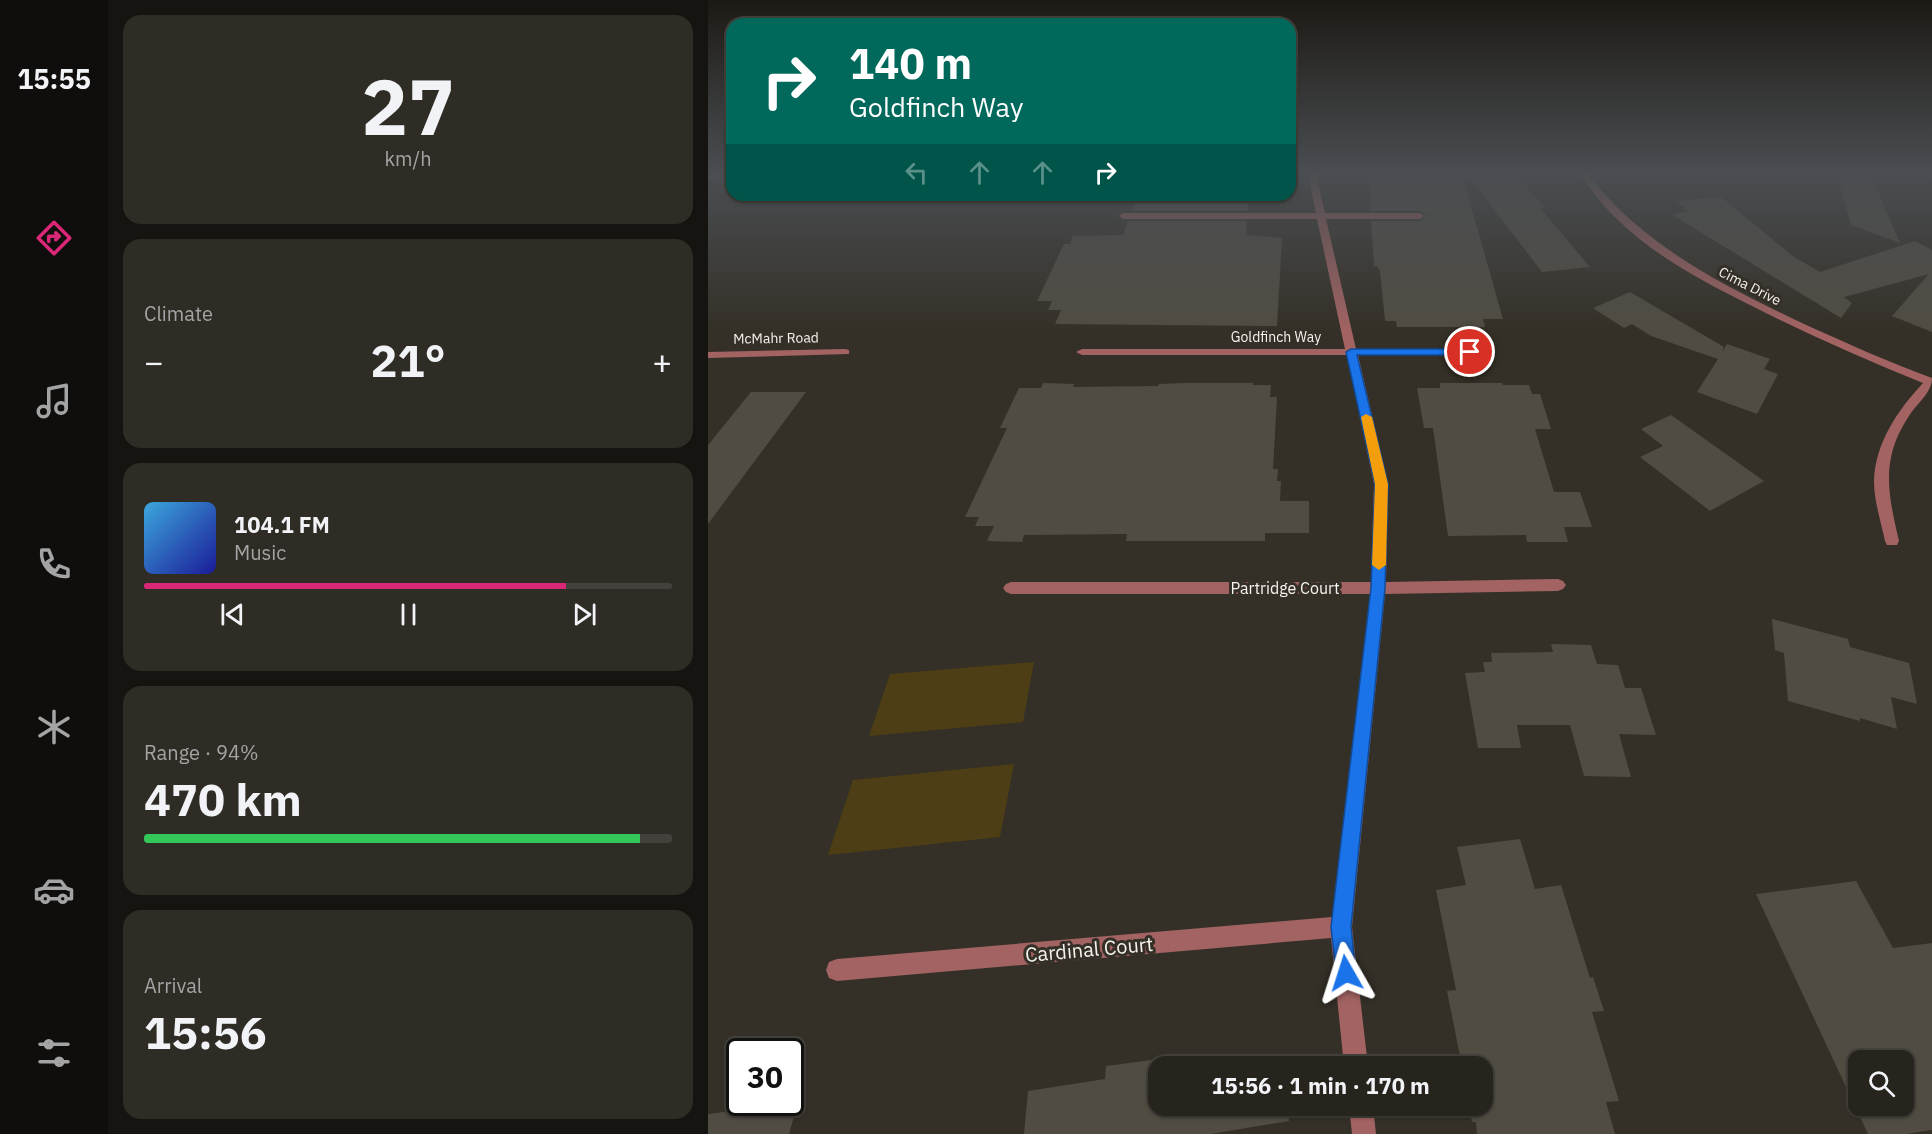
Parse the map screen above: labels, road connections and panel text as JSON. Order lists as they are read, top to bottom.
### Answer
{
  "streets": {
    "street": [
      "Cima Drive",
      "Goldfinch Way",
      "McMahr Road",
      "Partridge Court",
      "Cardinal Court"
    ]
  },
  "page": {
    "tabs": "15:55",
    "tile": [
      ["27", "km/h"],
      "Climate",
      ["Range · 94%", "470 km"],
      ["Arrival", "15:56"]
    ],
    "turn": ["140 m", "Goldfinch Way"],
    "heat": ["−", "21°", "+"],
    "song": ["104.1 FM", "Music"],
    "limit": "30",
    "trip": "15:56 · 1 min · 170 m"
  }
}
